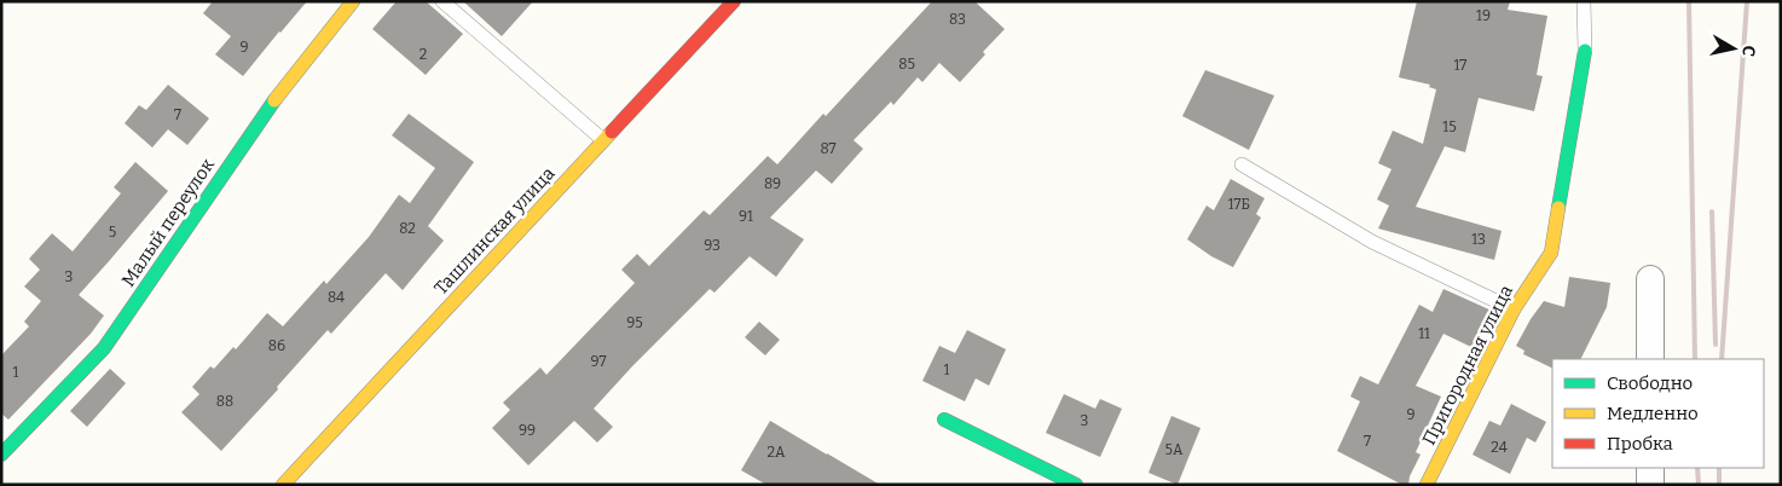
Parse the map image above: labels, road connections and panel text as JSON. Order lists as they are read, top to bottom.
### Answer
{
  "streets": {
    "street": ["Малый переулок", "Ташлинская улица", "Пригородная улица"]
  },
  "house_numbers": [
    "19",
    "83",
    "9",
    "2",
    "85",
    "17",
    "7",
    "15",
    "87",
    "89",
    "17Б",
    "91",
    "82",
    "5",
    "13",
    "93",
    "3",
    "84",
    "95",
    "11",
    "86",
    "97",
    "1",
    "1",
    "88",
    "9",
    "3",
    "99",
    "7",
    "24",
    "5А",
    "2А"
  ],
  "legend": ["Свободно", "Медленно", "Пробка"],
  "north": "right"
}
